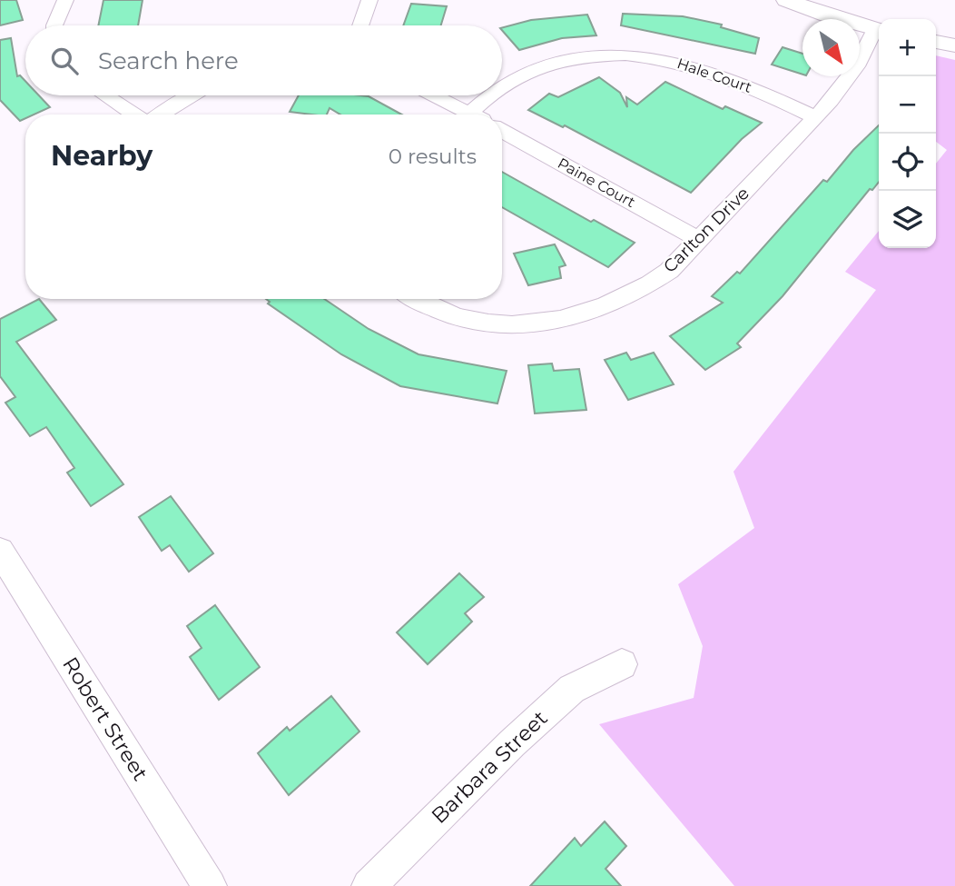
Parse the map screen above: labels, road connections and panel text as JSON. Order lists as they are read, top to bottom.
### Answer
{
  "streets": {
    "street": [
      "Hale Court",
      "Paine Court",
      "Carlton Drive",
      "Robert Street",
      "Barbara Street"
    ]
  },
  "crossings": [
    ["Hale Court", "Carlton Drive"],
    ["Paine Court", "Carlton Drive"]
  ],
  "north": "bottom right",
  "page": {
    "map_buttons": ["+", "−"],
    "search": "Search here",
    "heading": ["Nearby", "0 results"]
  }
}
